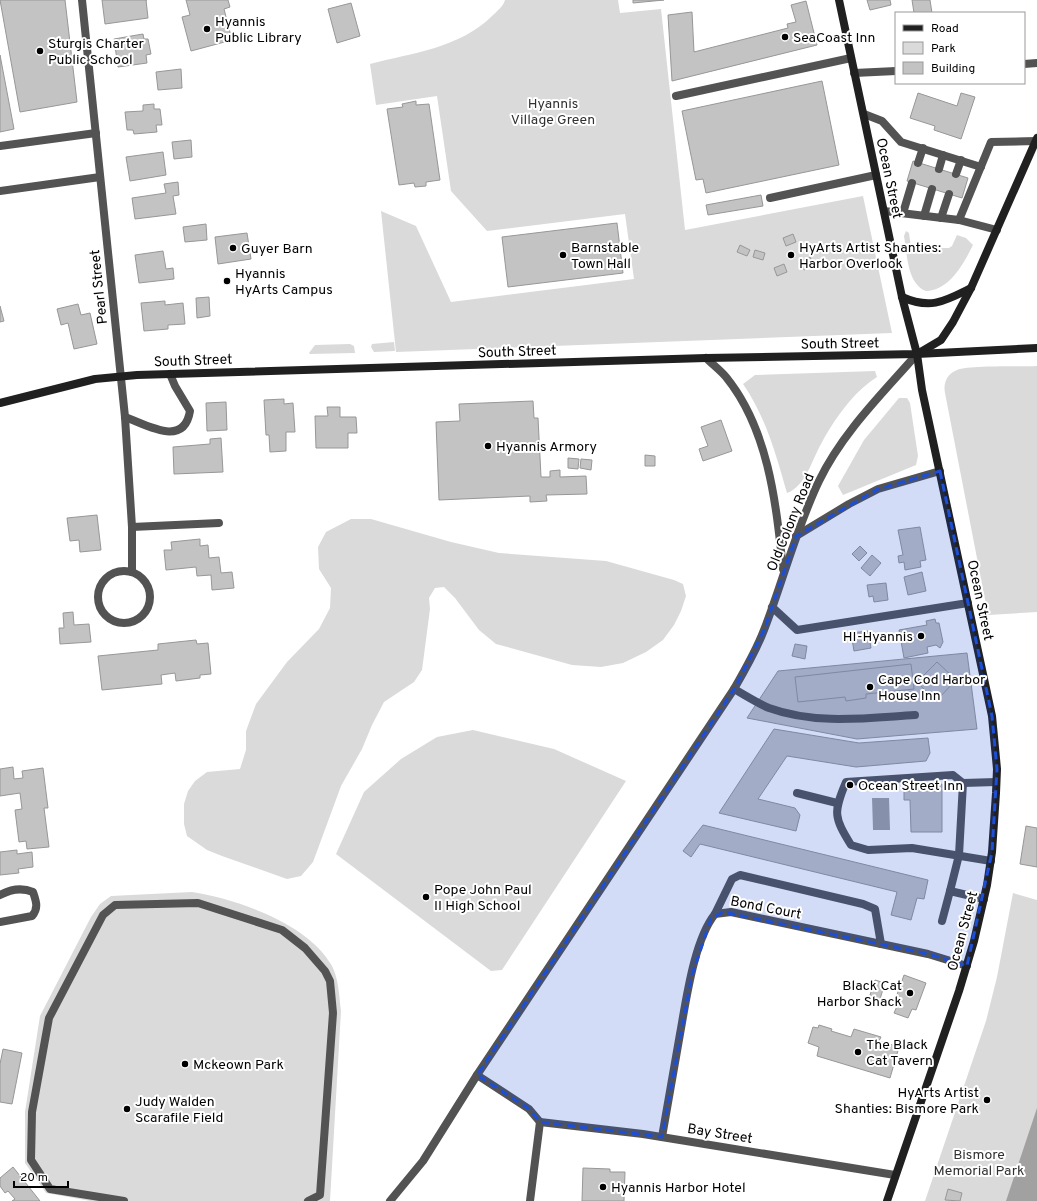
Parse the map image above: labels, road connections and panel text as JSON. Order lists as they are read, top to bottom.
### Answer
{
  "streets": {
    "main road": ["Ocean Street", "South Street", "Old Colony Road"],
    "street": ["Pearl Street", "Bond Court", "Bay Street"]
  },
  "crossings": [
    ["Ocean Street", "South Street"],
    ["Ocean Street", "Old Colony Road"],
    ["Ocean Street", "Bond Court"],
    ["Ocean Street", "Bay Street"],
    ["Pearl Street", "South Street"],
    ["South Street", "Old Colony Road"],
    ["Bond Court", "Bay Street"]
  ],
  "parks": ["Hyannis Village Green", "Bismore Memorial Park"],
  "places": [
    "Hyannis Public Library",
    "SeaCoast Inn",
    "Sturgis Charter Public School",
    "Guyer Barn",
    "Barnstable Town Hall",
    "HyArts Artist Shanties: Harbor Overlook",
    "Hyannis HyArts Campus",
    "Hyannis Armory",
    "HI-Hyannis",
    "Cape Cod Harbor House Inn",
    "Ocean Street Inn",
    "Pope John Paul II High School",
    "Black Cat Harbor Shack",
    "The Black Cat Tavern",
    "Mckeown Park",
    "HyArts Artist Shanties: Bismore Park",
    "Judy Walden Scarafile Field",
    "Hyannis Harbor Hotel"
  ],
  "legend": ["Road", "Park", "Building"],
  "scale_bar": "20 m"
}
